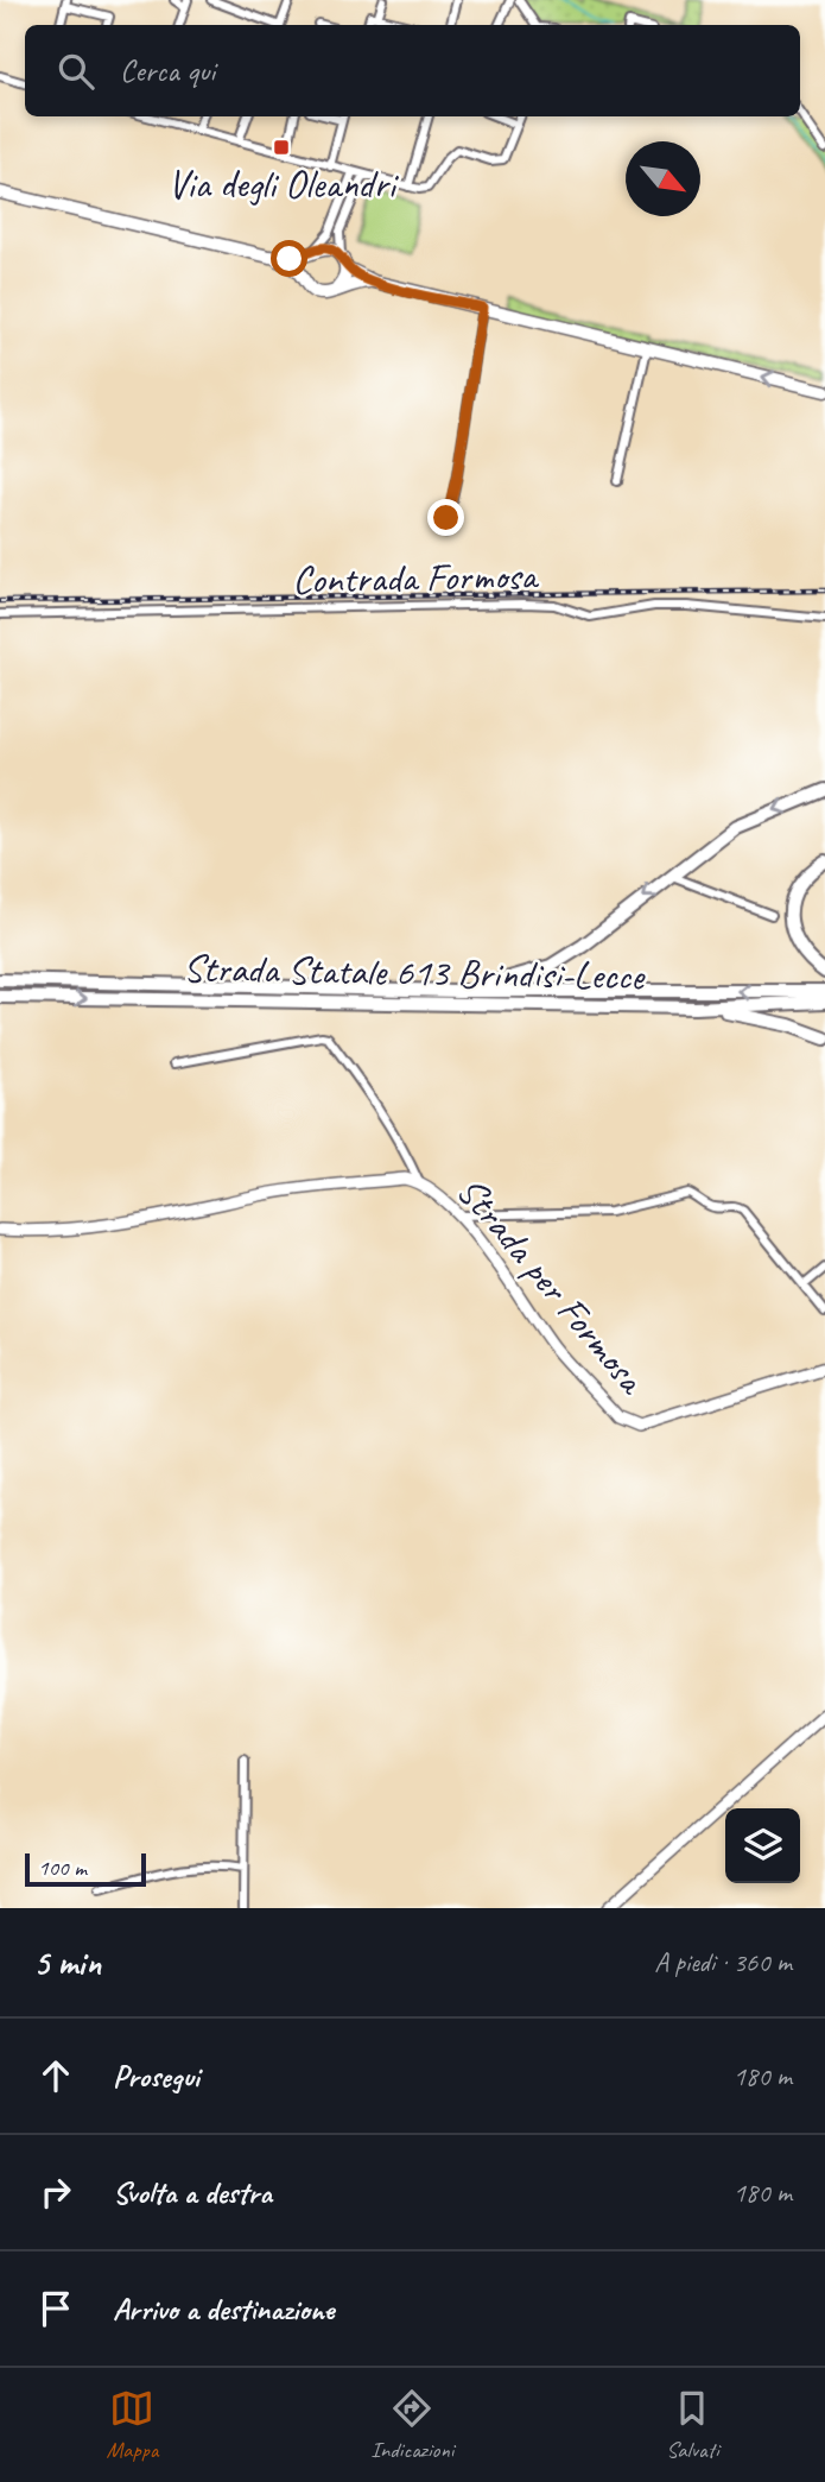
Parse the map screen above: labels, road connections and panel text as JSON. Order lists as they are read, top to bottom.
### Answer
{
  "streets": {
    "highway": ["Strada Statale 613 Brindisi-Lecce"],
    "street": ["Contrada Formosa", "Strada per Formosa"]
  },
  "places": {
    "transit": ["Via degli Oleandri"]
  },
  "scale_bar": "100 m",
  "north": "bottom right",
  "page": {
    "search": "Cerca qui",
    "scale": "100 m",
    "heading": ["5 min", "A piedi · 360 m"],
    "list": [
      ["Prosegui", "180 m"],
      ["Svolta a destra", "180 m"],
      "Arrivo a destinazione"
    ],
    "nav": ["Mappa", "Indicazioni", "Salvati"]
  }
}
